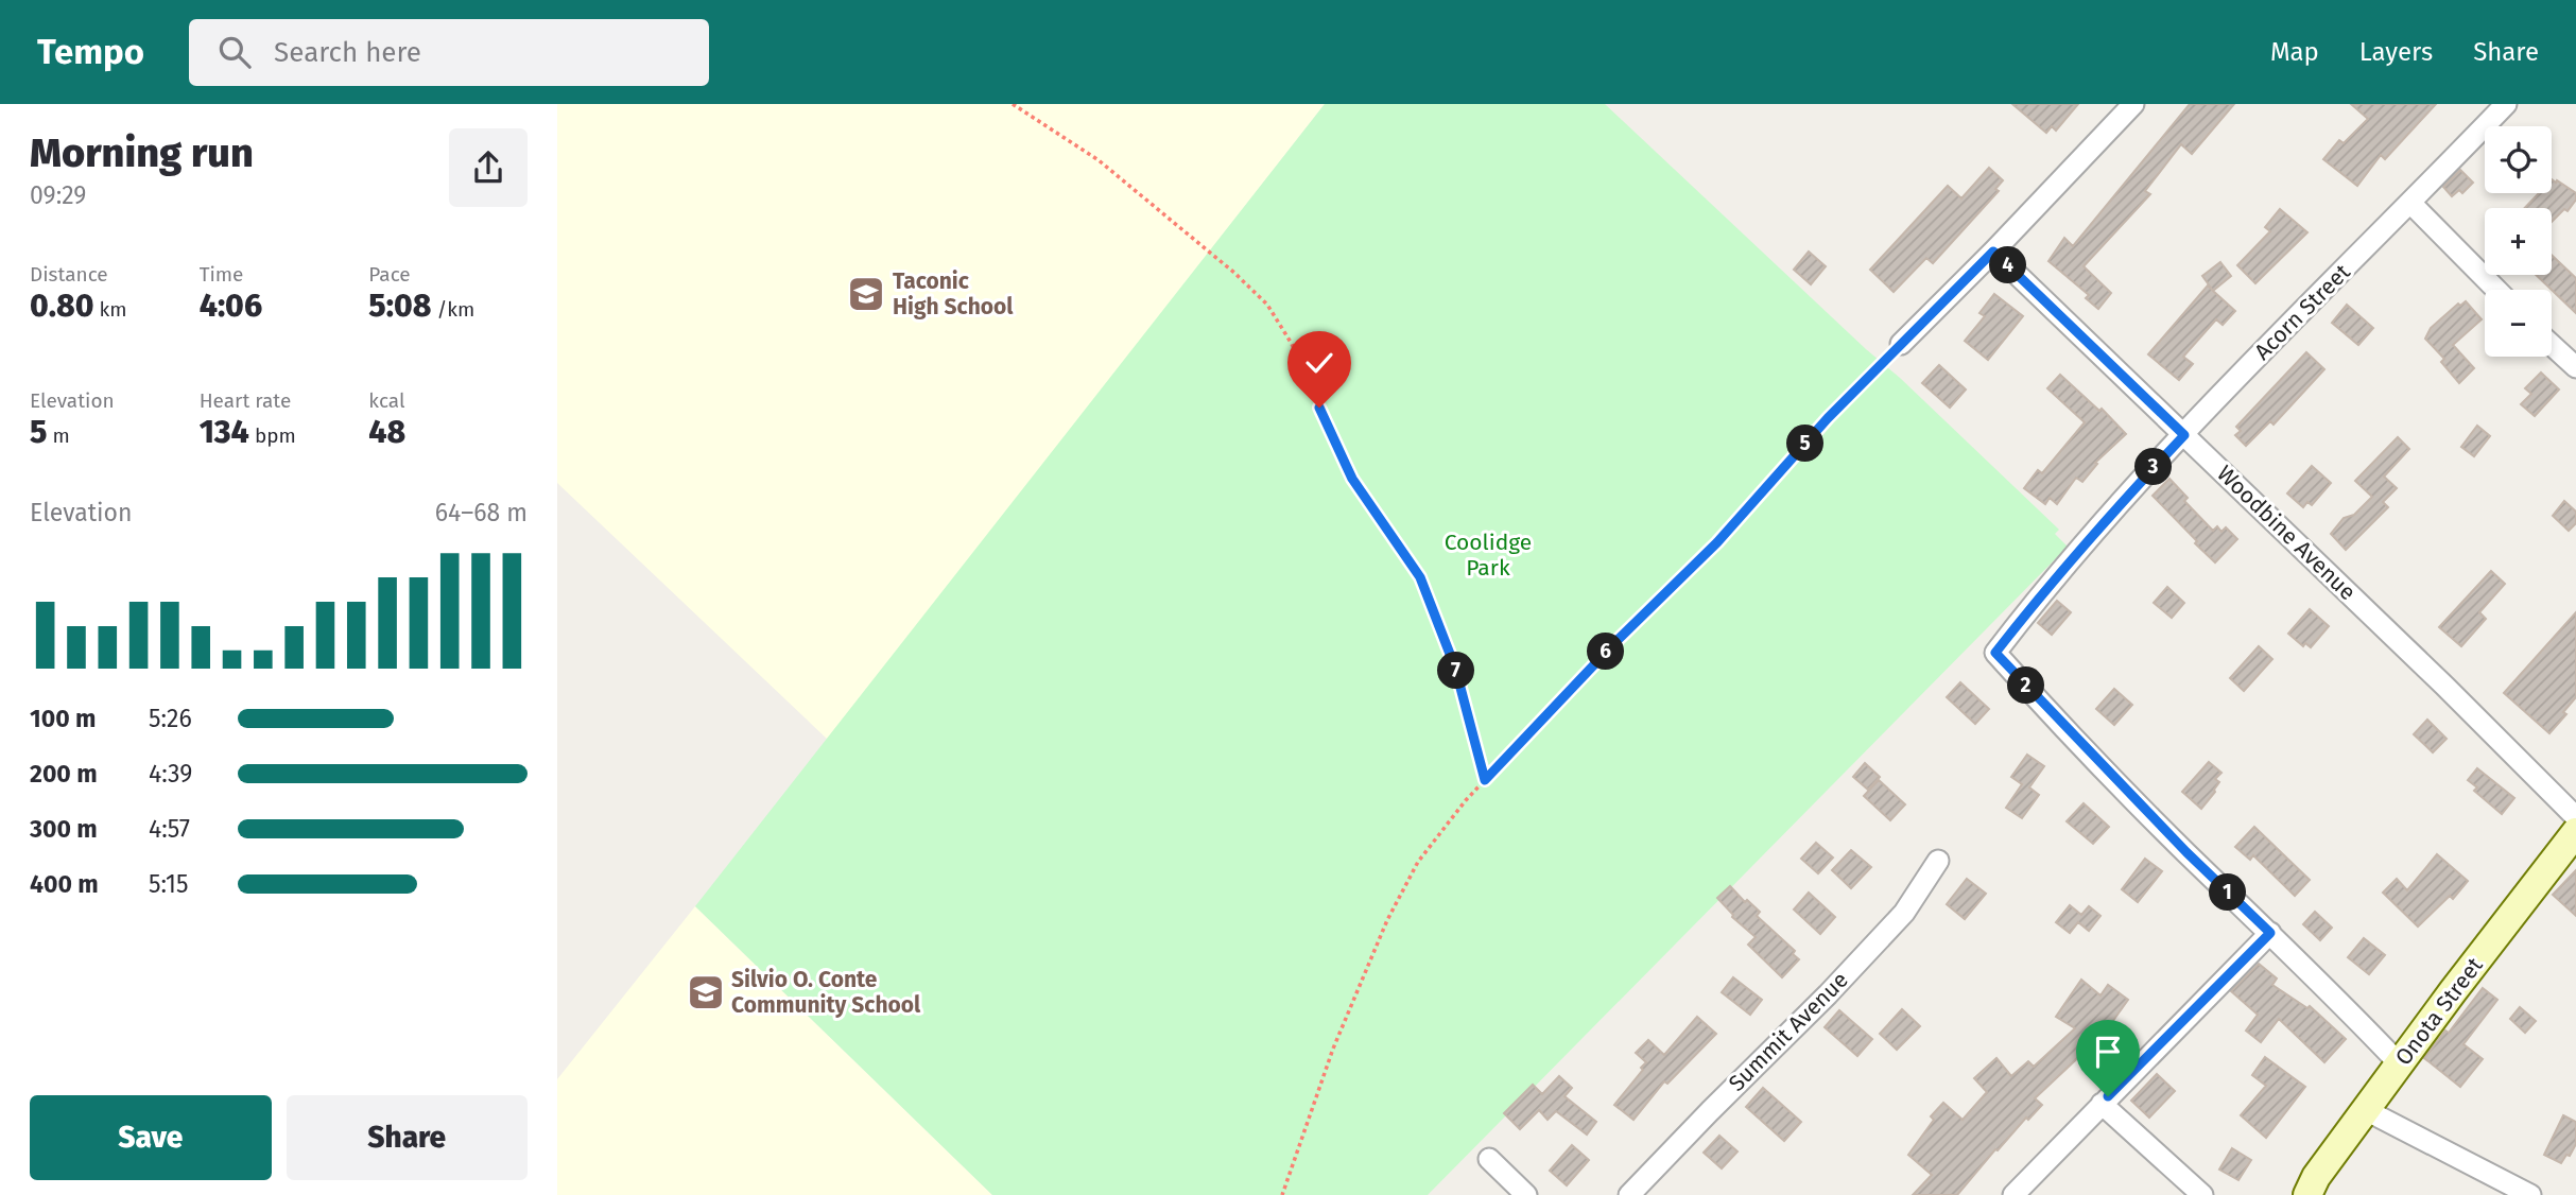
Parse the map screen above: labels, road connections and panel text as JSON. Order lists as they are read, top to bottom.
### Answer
{
  "streets": {
    "street": [
      "Acorn Street",
      "Woodbine Avenue",
      "Onota Street",
      "Summit Avenue"
    ]
  },
  "crossings": [
    ["Acorn Street", "Woodbine Avenue"]
  ],
  "parks": ["Coolidge Park"],
  "places": {
    "school or university": ["Taconic High School", "Silvio O. Conte Community School"]
  },
  "page": {
    "header": "Tempo",
    "search": "Search here",
    "nav": ["Map", "Layers", "Share"],
    "heading": ["Morning run", "09:29"],
    "map_buttons": ["+", "−"],
    "stats": [
      ["Distance", "0.80 km"],
      ["Time", "4:06"],
      ["Pace", "5:08 /km"],
      ["Elevation", "5 m"],
      ["Heart rate", "134 bpm"],
      ["kcal", "48"]
    ],
    "pins": [
      "4",
      "5",
      "3",
      "6",
      "7",
      "2",
      "1"
    ],
    "chart": ["Elevation", "64–68 m"],
    "list": [
      {
        "name": "100 m",
        "note": "5:26"
      },
      {
        "name": "200 m",
        "note": "4:39"
      },
      {
        "name": "300 m",
        "note": "4:57"
      },
      {
        "name": "400 m",
        "note": "5:15"
      }
    ],
    "buttons": ["Save", "Share"]
  }
}
